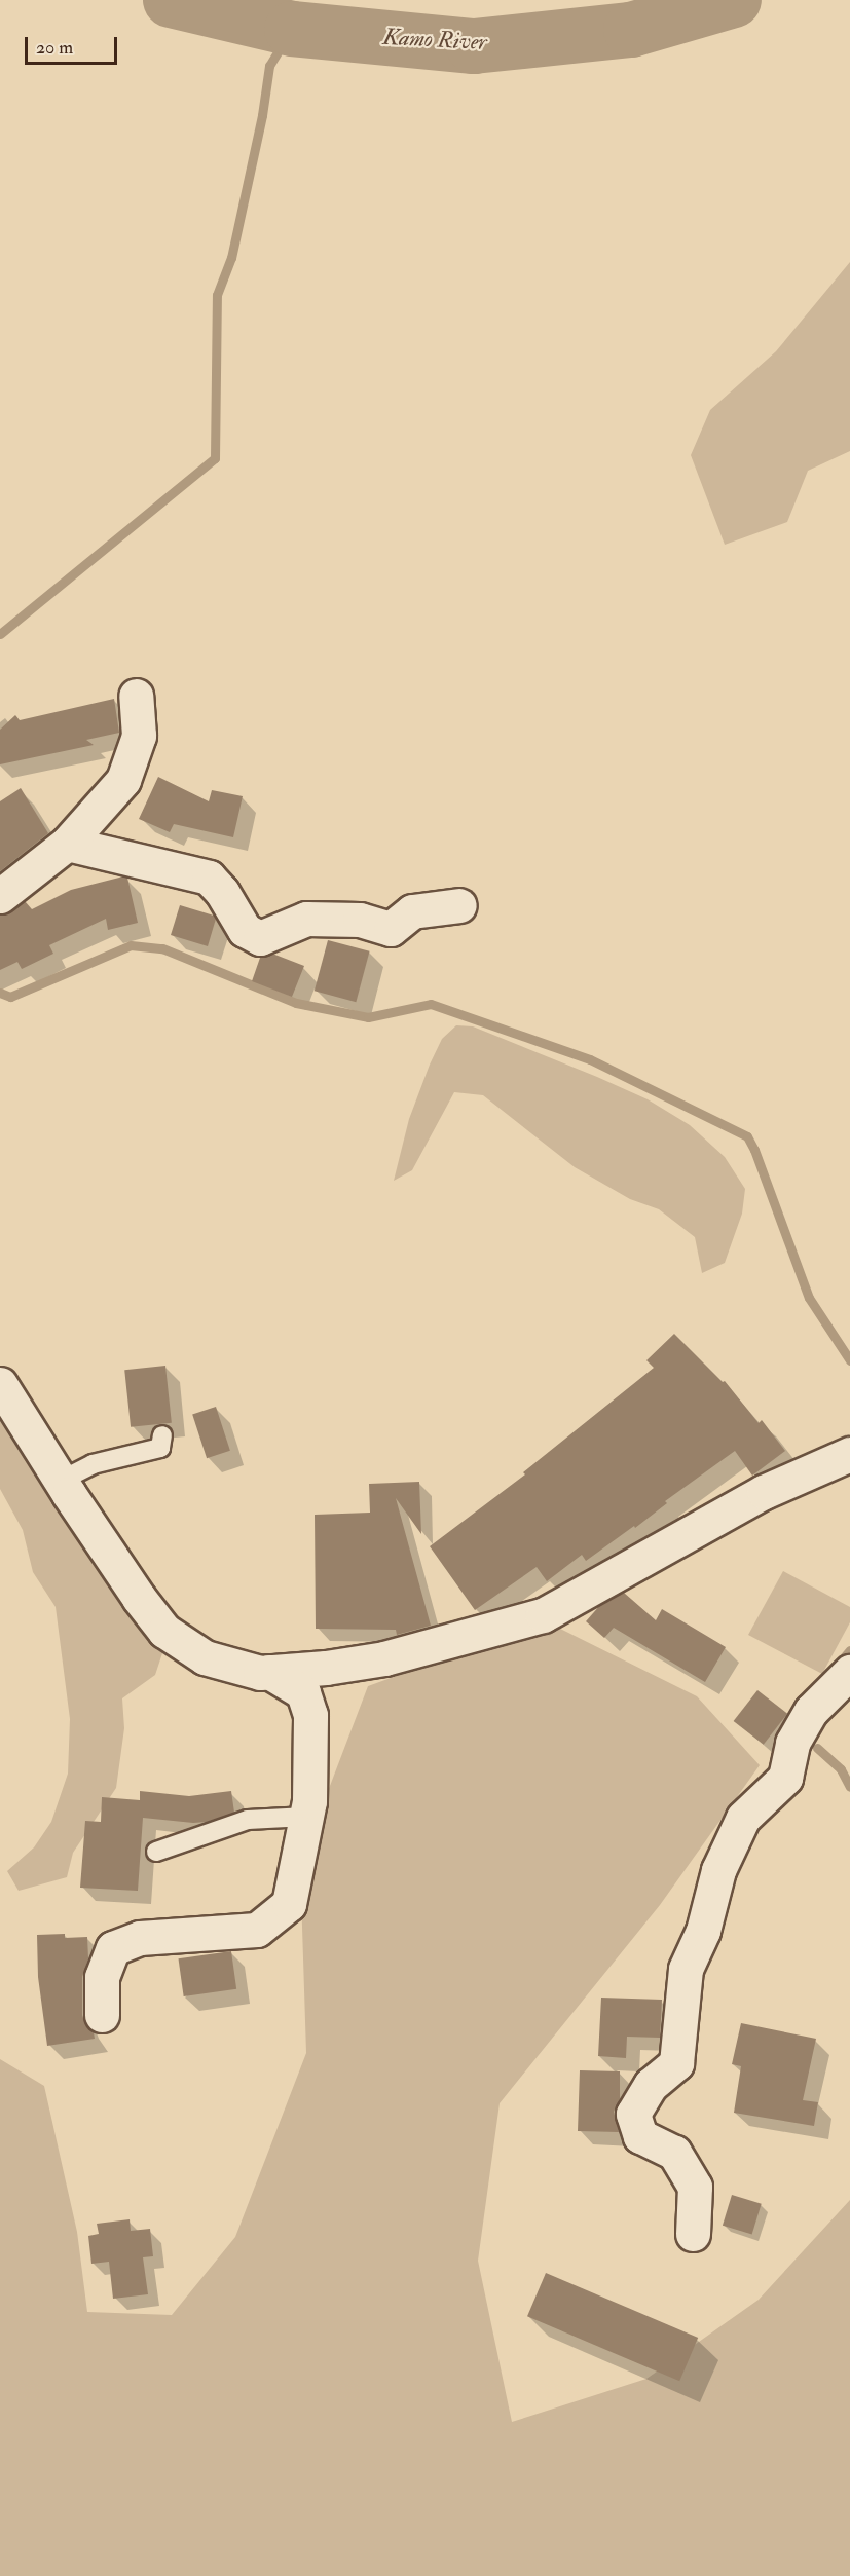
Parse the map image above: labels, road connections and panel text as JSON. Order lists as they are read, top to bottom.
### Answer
{
  "water": ["Kamo River"],
  "scale_bar": "20 m"
}
